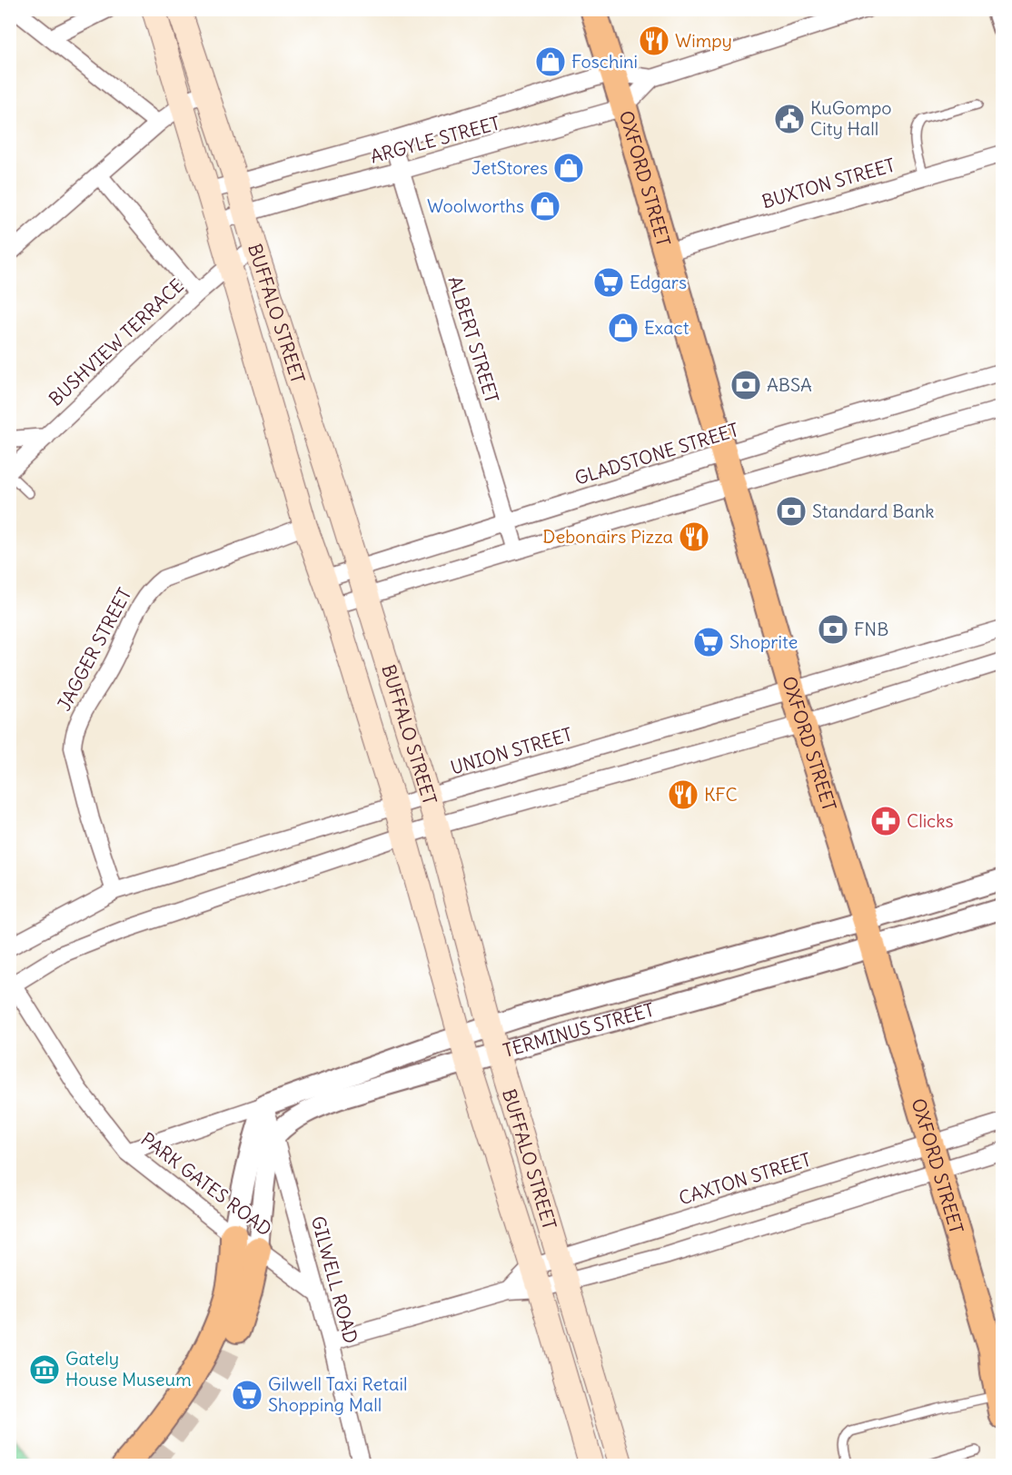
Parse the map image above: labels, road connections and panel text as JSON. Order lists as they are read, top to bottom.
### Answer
{
  "streets": {
    "main road": ["OXFORD STREET", "BUFFALO STREET"],
    "street": [
      "ARGYLE STREET",
      "BUXTON STREET",
      "ALBERT STREET",
      "BUSHVIEW TERRACE",
      "GLADSTONE STREET",
      "JAGGER STREET",
      "UNION STREET",
      "TERMINUS STREET",
      "CAXTON STREET",
      "PARK GATES ROAD",
      "GILWELL ROAD"
    ]
  },
  "crossings": [
    ["ARGYLE STREET", "OXFORD STREET"],
    ["ARGYLE STREET", "BUFFALO STREET"],
    ["ARGYLE STREET", "ALBERT STREET"],
    ["OXFORD STREET", "BUXTON STREET"],
    ["OXFORD STREET", "GLADSTONE STREET"],
    ["OXFORD STREET", "UNION STREET"],
    ["OXFORD STREET", "TERMINUS STREET"],
    ["OXFORD STREET", "CAXTON STREET"],
    ["BUFFALO STREET", "BUSHVIEW TERRACE"],
    ["BUFFALO STREET", "GLADSTONE STREET"],
    ["BUFFALO STREET", "JAGGER STREET"],
    ["BUFFALO STREET", "UNION STREET"],
    ["BUFFALO STREET", "TERMINUS STREET"],
    ["BUFFALO STREET", "CAXTON STREET"],
    ["ALBERT STREET", "GLADSTONE STREET"],
    ["JAGGER STREET", "UNION STREET"],
    ["TERMINUS STREET", "PARK GATES ROAD"],
    ["TERMINUS STREET", "GILWELL ROAD"],
    ["PARK GATES ROAD", "GILWELL ROAD"]
  ],
  "places": {
    "restaurant": ["Wimpy", "Debonairs Pizza", "KFC"],
    "shop": [
      "Foschini",
      "JetStores",
      "Woolworths",
      "Exact"
    ],
    "public building": ["KuGompo City Hall"],
    "supermarket": ["Edgars", "Shoprite", "Gilwell Taxi Retail Shopping Mall"],
    "bank": ["ABSA", "Standard Bank", "FNB"],
    "pharmacy": ["Clicks"],
    "museum": ["Gately House Museum"]
  }
}
